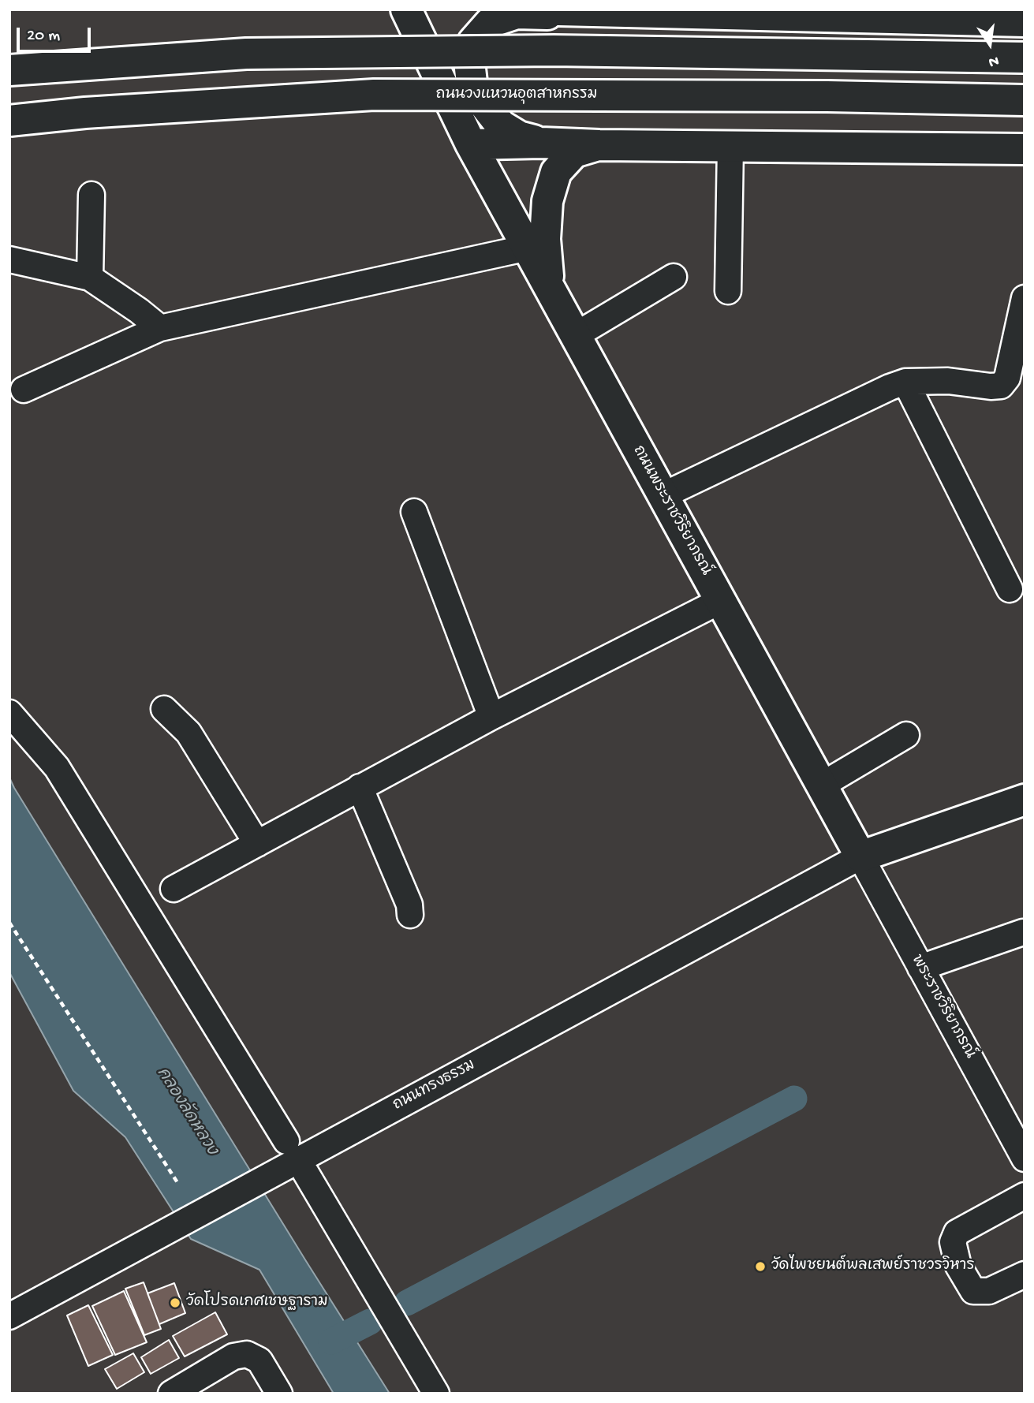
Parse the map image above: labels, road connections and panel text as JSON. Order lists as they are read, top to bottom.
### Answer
{
  "streets": {
    "main road": ["ถนนวงแหวนอุตสาหกรรม", "ถนนพระราชวิริยาภรณ์"],
    "street": ["พระราชวิริยาภรณ์", "ถนนทรงธรรม"]
  },
  "crossings": [
    ["ถนนพระราชวิริยาภรณ์", "พระราชวิริยาภรณ์"],
    ["ถนนพระราชวิริยาภรณ์", "ถนนทรงธรรม"],
    ["พระราชวิริยาภรณ์", "ถนนทรงธรรม"]
  ],
  "water": ["คลองลัดหลวง"],
  "places": ["วัดไพชยนต์พลเสพย์ราชวรวิหาร", "วัดโปรดเกศเชษฐาราม"],
  "scale_bar": "20 m",
  "north": "bottom"
}
